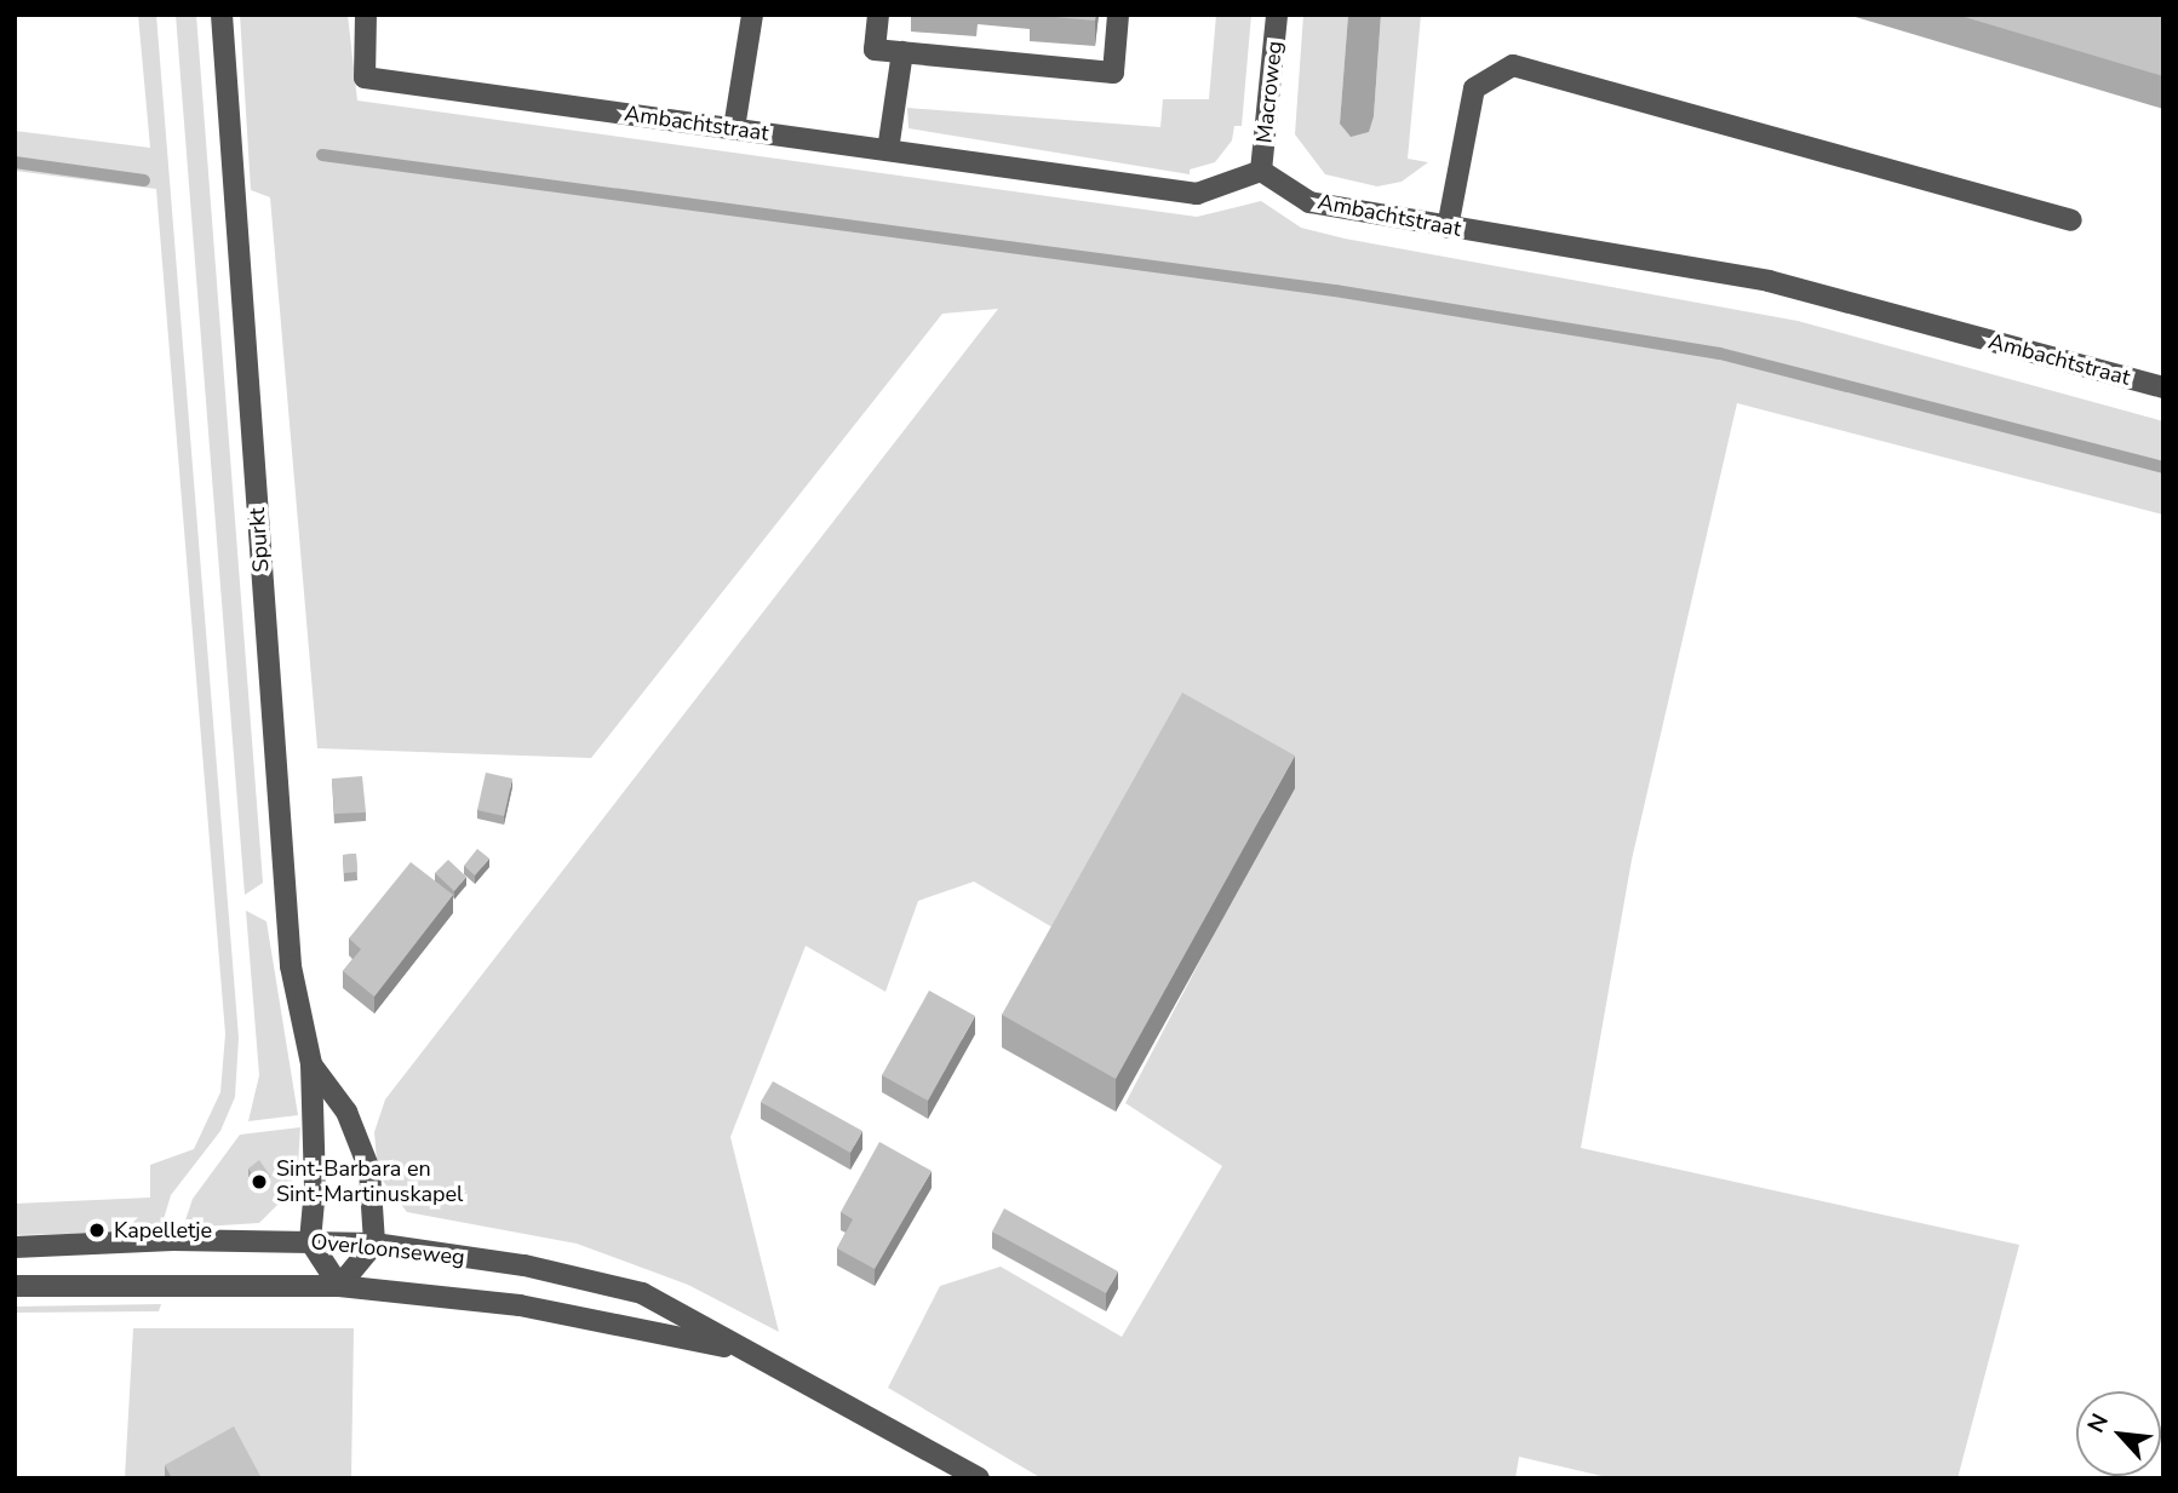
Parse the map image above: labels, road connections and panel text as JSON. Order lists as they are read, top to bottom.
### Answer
{
  "streets": {
    "street": [
      "Macroweg",
      "Ambachtstraat",
      "Spurkt",
      "Overloonseweg"
    ]
  },
  "crossings": [
    ["Macroweg", "Ambachtstraat"],
    ["Spurkt", "Overloonseweg"]
  ],
  "places": ["Sint-Barbara en Sint-Martinuskapel", "Kapelletje"],
  "north": "top left"
}
